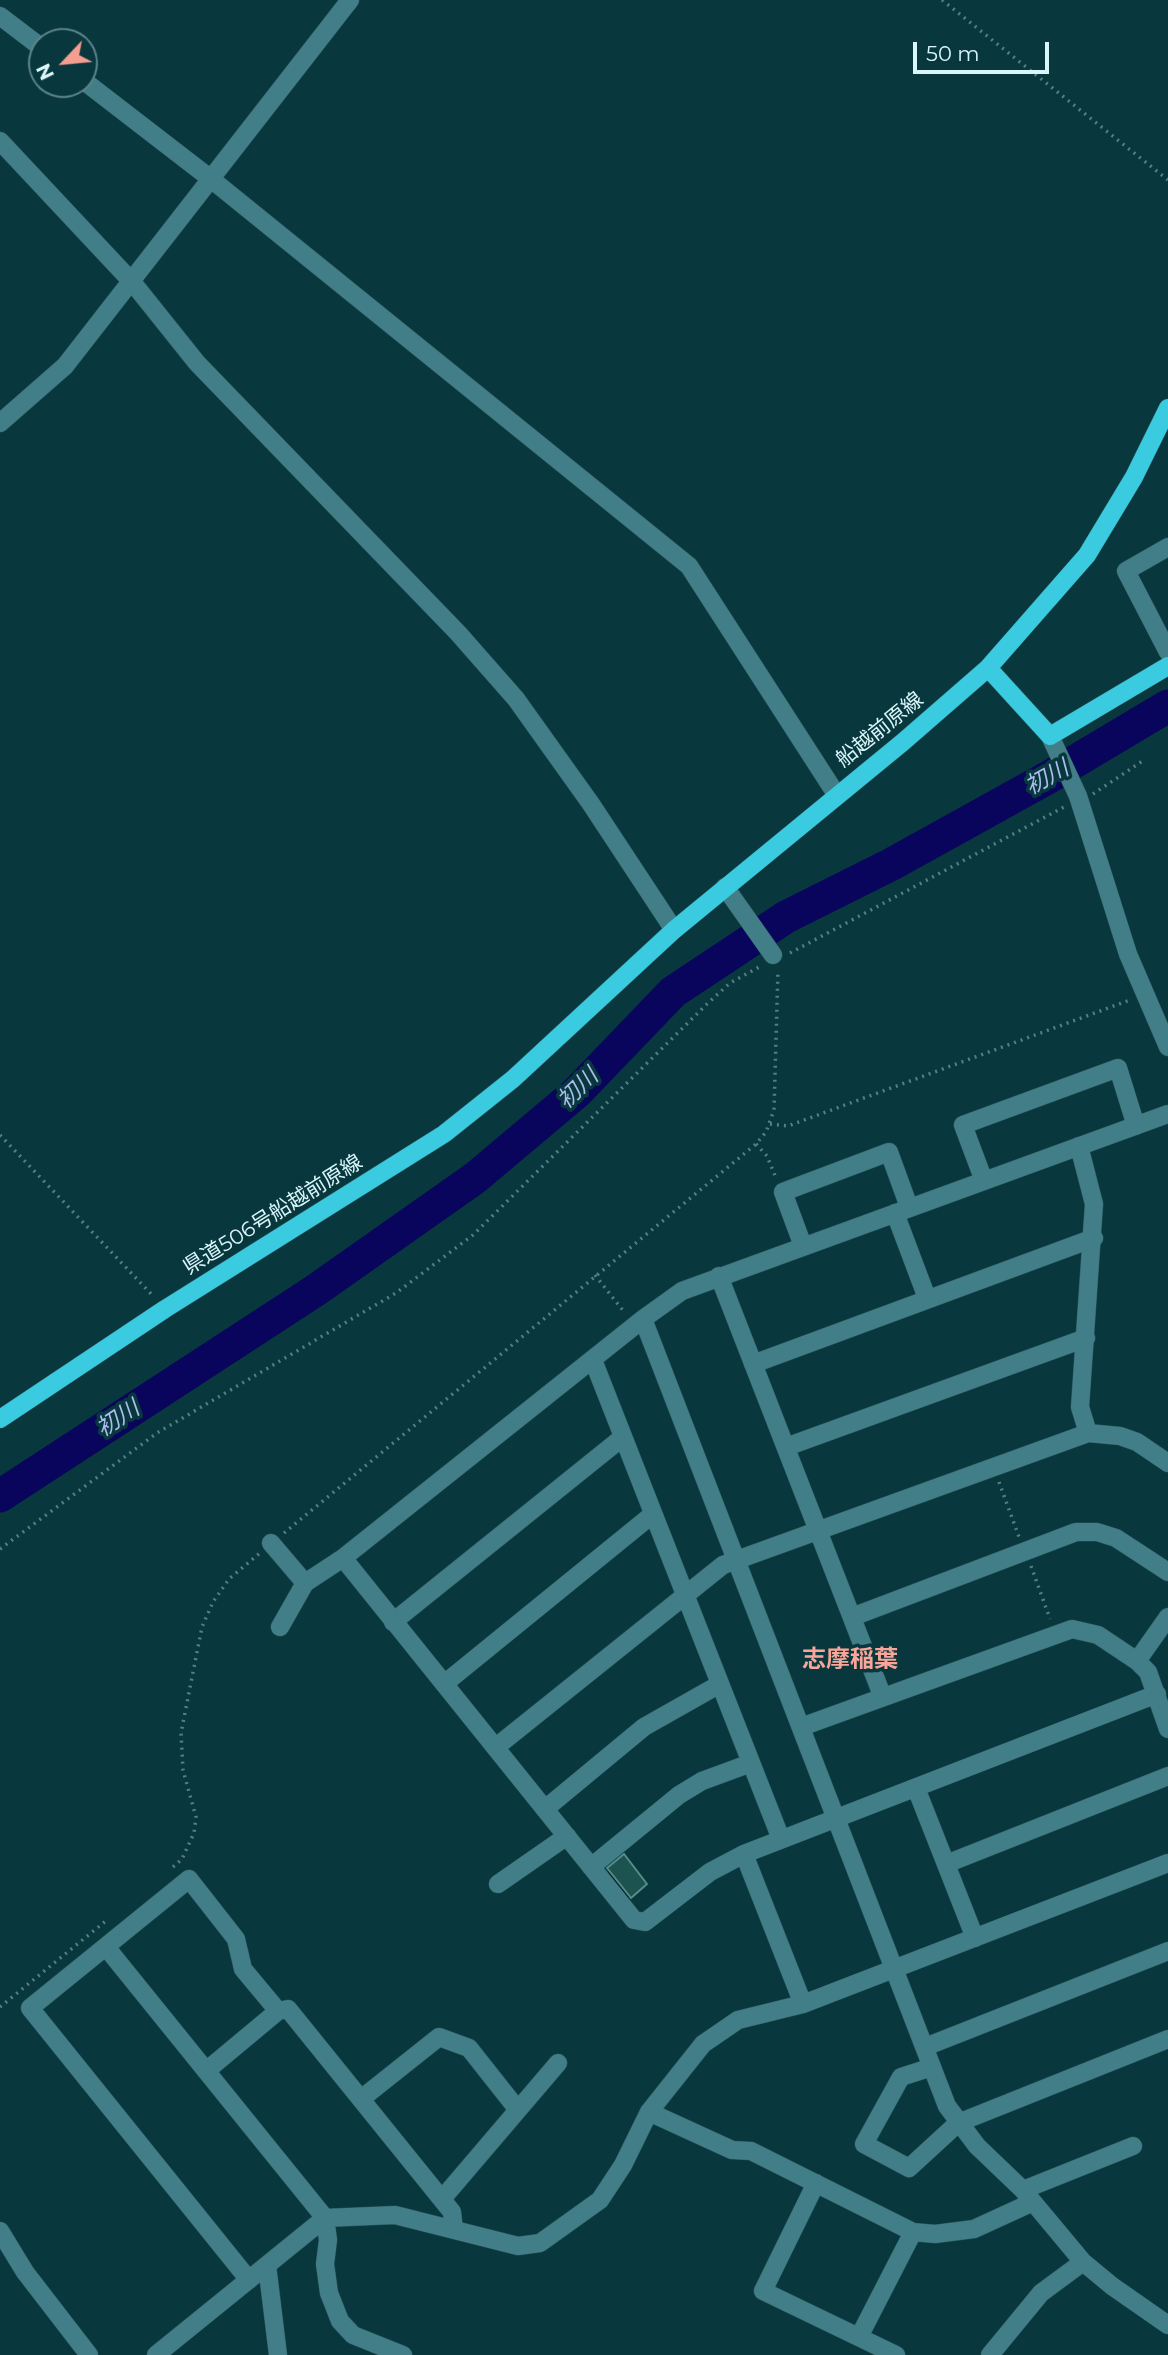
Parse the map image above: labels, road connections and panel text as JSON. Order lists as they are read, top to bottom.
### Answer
{
  "streets": {
    "main road": ["船越前原線", "県道506号船越前原線"]
  },
  "crossings": [
    ["船越前原線", "県道506号船越前原線"]
  ],
  "districts": ["志摩稲葉"],
  "water": ["初川"],
  "scale_bar": "50 m",
  "north": "bottom left"
}
